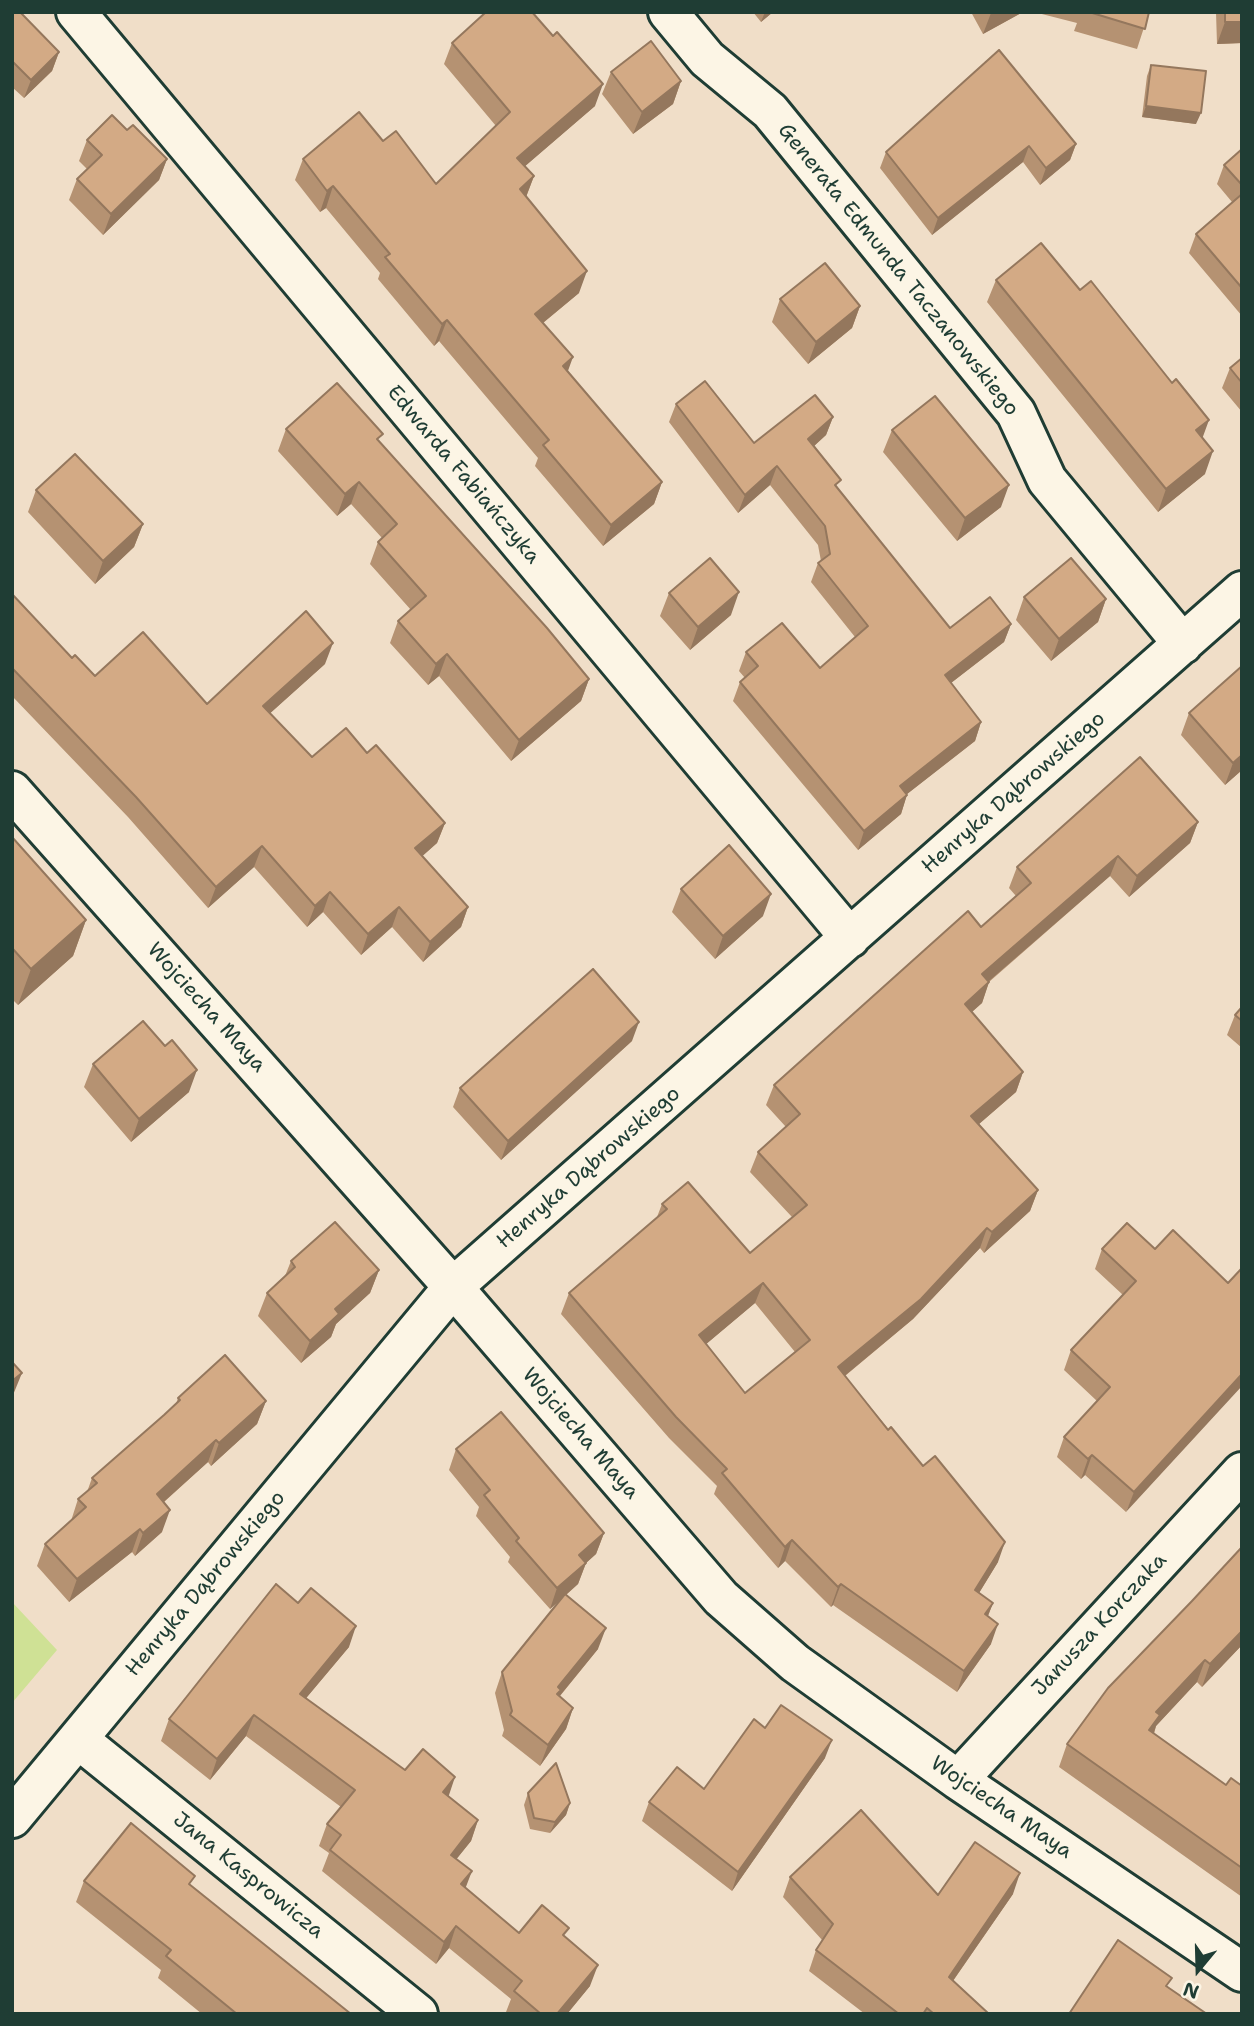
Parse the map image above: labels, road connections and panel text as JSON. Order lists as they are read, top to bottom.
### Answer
{
  "streets": {
    "street": [
      "Generała Edmunda Taczanowskiego",
      "Edwarda Fabiańczyka",
      "Henryka Dąbrowskiego",
      "Wojciecha Maya",
      "Janusza Korczaka",
      "Jana Kasprowicza"
    ]
  },
  "crossings": [
    ["Generała Edmunda Taczanowskiego", "Henryka Dąbrowskiego"],
    ["Edwarda Fabiańczyka", "Henryka Dąbrowskiego"],
    ["Henryka Dąbrowskiego", "Wojciecha Maya"],
    ["Henryka Dąbrowskiego", "Jana Kasprowicza"],
    ["Wojciecha Maya", "Janusza Korczaka"]
  ],
  "north": "bottom"
}
